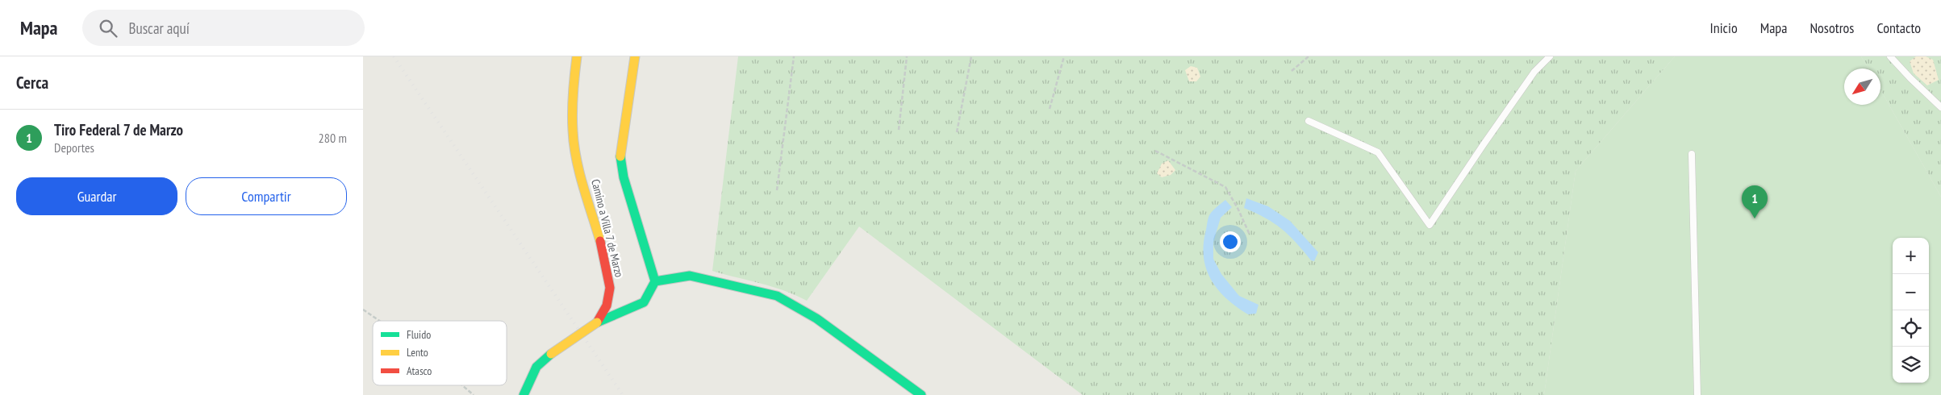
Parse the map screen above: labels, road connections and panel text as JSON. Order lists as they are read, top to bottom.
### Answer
{
  "streets": {
    "street": ["Camino a Villa 7 de Marzo"]
  },
  "legend": ["Fluido", "Lento", "Atasco"],
  "north": "bottom left",
  "page": {
    "header": "Mapa",
    "search": "Buscar aquí",
    "nav": [
      "Inicio",
      "Mapa",
      "Nosotros",
      "Contacto"
    ],
    "heading": "Cerca",
    "list": [
      {
        "mark": "1",
        "name": "Tiro Federal 7 de Marzo",
        "note": "Deportes",
        "value": "280 m"
      }
    ],
    "buttons": ["Guardar", "Compartir"],
    "pins": "1",
    "map_buttons": ["+", "−"]
  }
}
